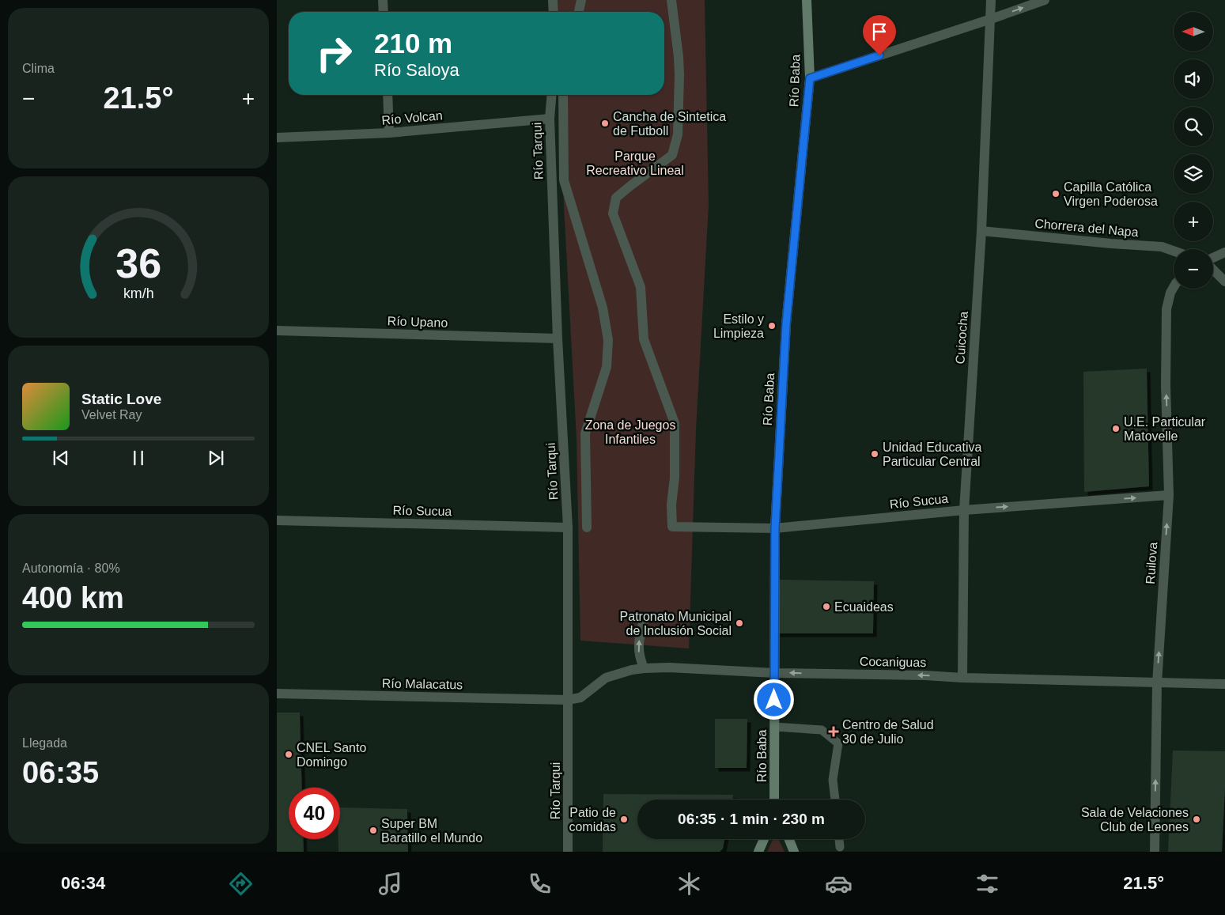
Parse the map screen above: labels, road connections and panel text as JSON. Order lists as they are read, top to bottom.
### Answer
{
  "streets": {
    "street": [
      "Río Baba",
      "Río Volcan",
      "Río Tarqui",
      "Chorrera del Napa",
      "Río Upano",
      "Cuicocha",
      "Río Sucua",
      "Ruilova",
      "Cocaniguas",
      "Río Malacatus"
    ]
  },
  "crossings": [
    ["Río Baba", "Río Sucua"],
    ["Río Baba", "Cocaniguas"],
    ["Río Volcan", "Río Tarqui"],
    ["Río Tarqui", "Río Upano"],
    ["Río Tarqui", "Río Sucua"],
    ["Río Tarqui", "Cocaniguas"],
    ["Río Tarqui", "Río Malacatus"],
    ["Chorrera del Napa", "Cuicocha"],
    ["Cuicocha", "Río Sucua"],
    ["Cuicocha", "Cocaniguas"],
    ["Río Sucua", "Ruilova"],
    ["Ruilova", "Cocaniguas"],
    ["Cocaniguas", "Río Malacatus"]
  ],
  "one_way": ["Ruilova"],
  "parks": ["Parque Recreativo Lineal", "Zona de Juegos Infantiles"],
  "places": {
    "other": [
      "Cancha de Sintetica de Futboll",
      "Capilla Católica Virgen Poderosa",
      "Estilo y Limpieza",
      "U.E. Particular Matovelle",
      "Unidad Educativa Particular Central",
      "Ecuaideas",
      "Patronato Municipal de Inclusión Social",
      "CNEL Santo Domingo",
      "Patio de comidas",
      "Sala de Velaciones Club de Leones",
      "Super BM Baratillo el Mundo"
    ],
    "health": ["Centro de Salud 30 de Julio"]
  },
  "north": "left",
  "page": {
    "tile": [
      "Clima",
      ["Autonomía · 80%", "400 km"],
      ["Llegada", "06:35"]
    ],
    "map_buttons": ["+", "−"],
    "turn": ["210 m", "Río Saloya"],
    "heat": ["−", "21.5°", "+"],
    "song": ["Static Love", "Velvet Ray"],
    "limit": "40",
    "trip": "06:35 · 1 min · 230 m",
    "tabs": ["06:34", "21.5°"],
    "gauge": ["36", "km/h"]
  }
}
